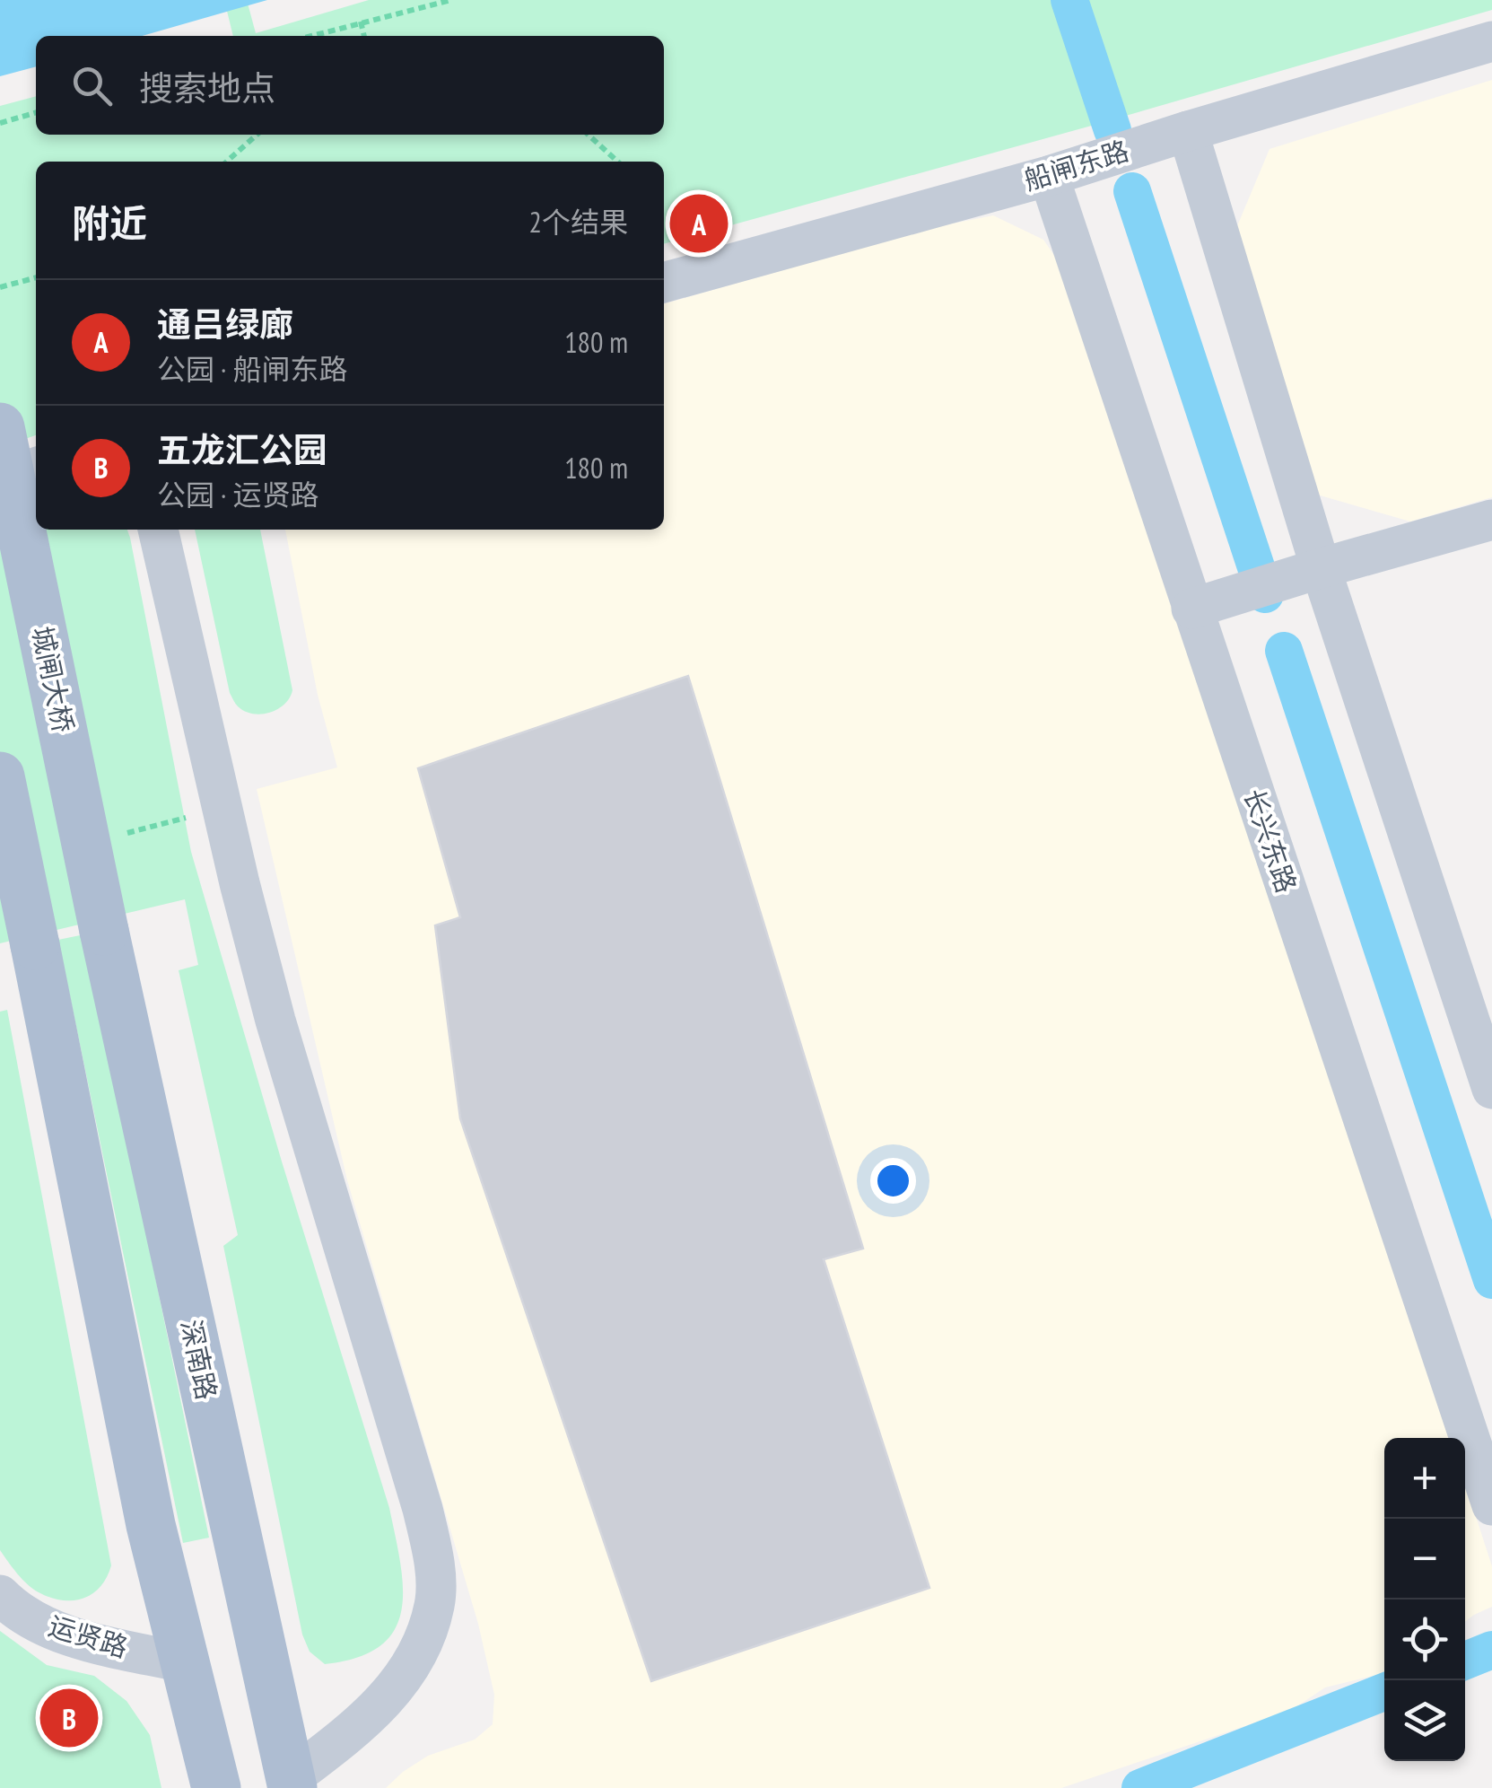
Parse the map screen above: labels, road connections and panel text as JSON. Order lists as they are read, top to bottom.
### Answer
{
  "streets": {
    "main road": ["城闸大桥", "深南路"],
    "street": ["船闸东路", "长兴东路", "运贤路"]
  },
  "crossings": [
    ["船闸东路", "长兴东路"],
    ["城闸大桥", "深南路"]
  ],
  "page": {
    "search": "搜索地点",
    "heading": ["附近", "2个结果"],
    "pins": ["A", "B"],
    "list": [
      {
        "mark": "A",
        "name": "通吕绿廊",
        "note": "公园 · 船闸东路",
        "value": "180 m"
      },
      {
        "mark": "B",
        "name": "五龙汇公园",
        "note": "公园 · 运贤路",
        "value": "180 m"
      }
    ],
    "map_buttons": ["+", "−"]
  }
}
